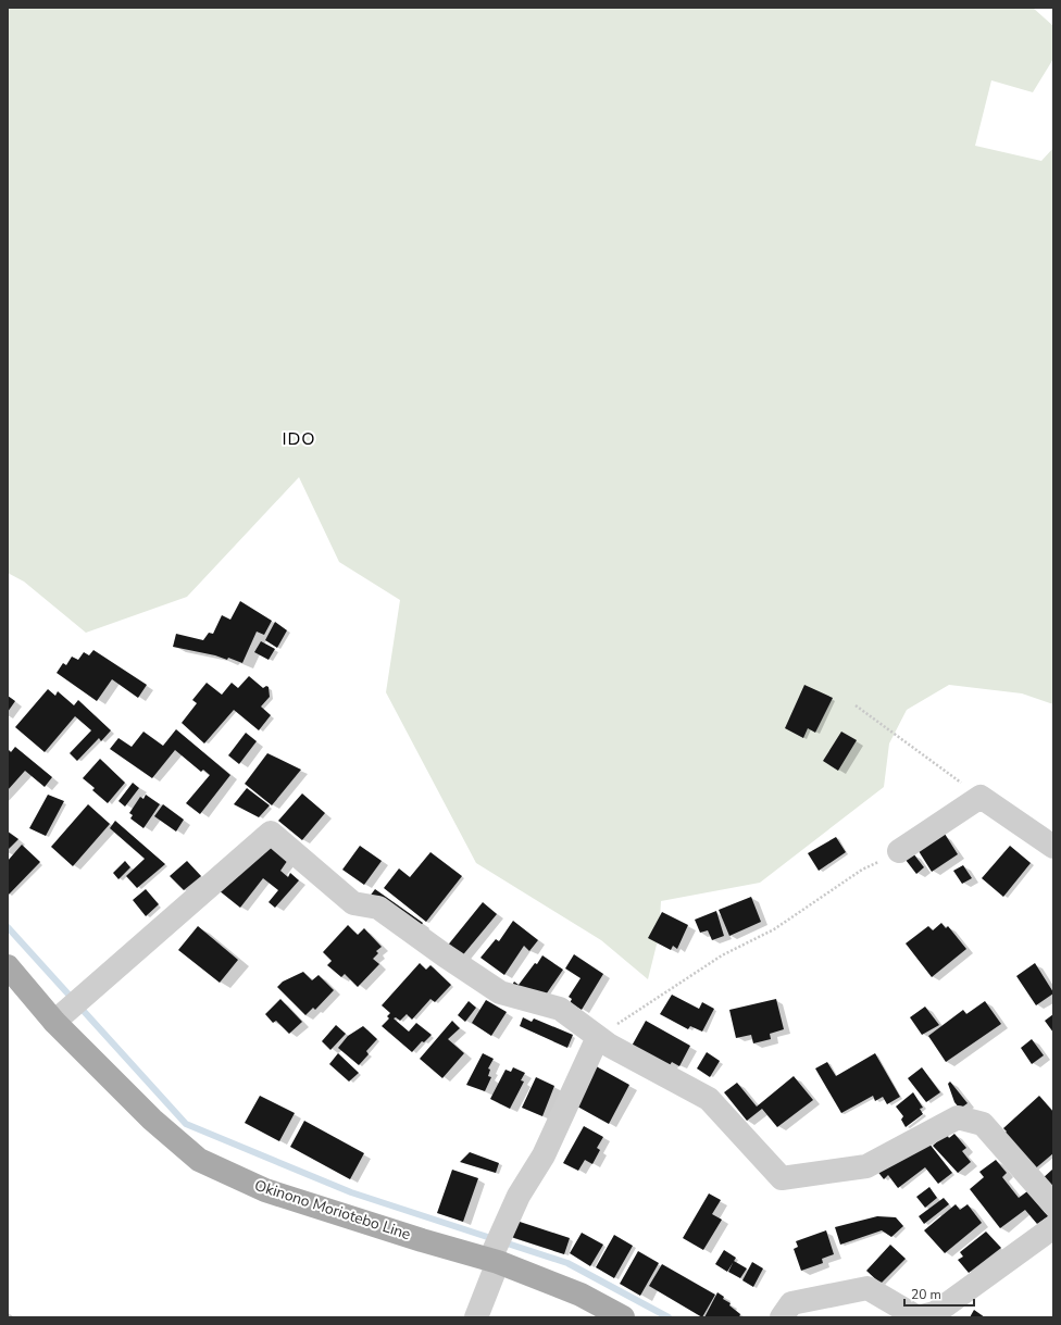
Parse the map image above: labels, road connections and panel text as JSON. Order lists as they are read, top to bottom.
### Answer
{
  "streets": {
    "main road": ["Okinono Moriotebo Line"]
  },
  "districts": ["IDO"],
  "scale_bar": "20 m"
}
